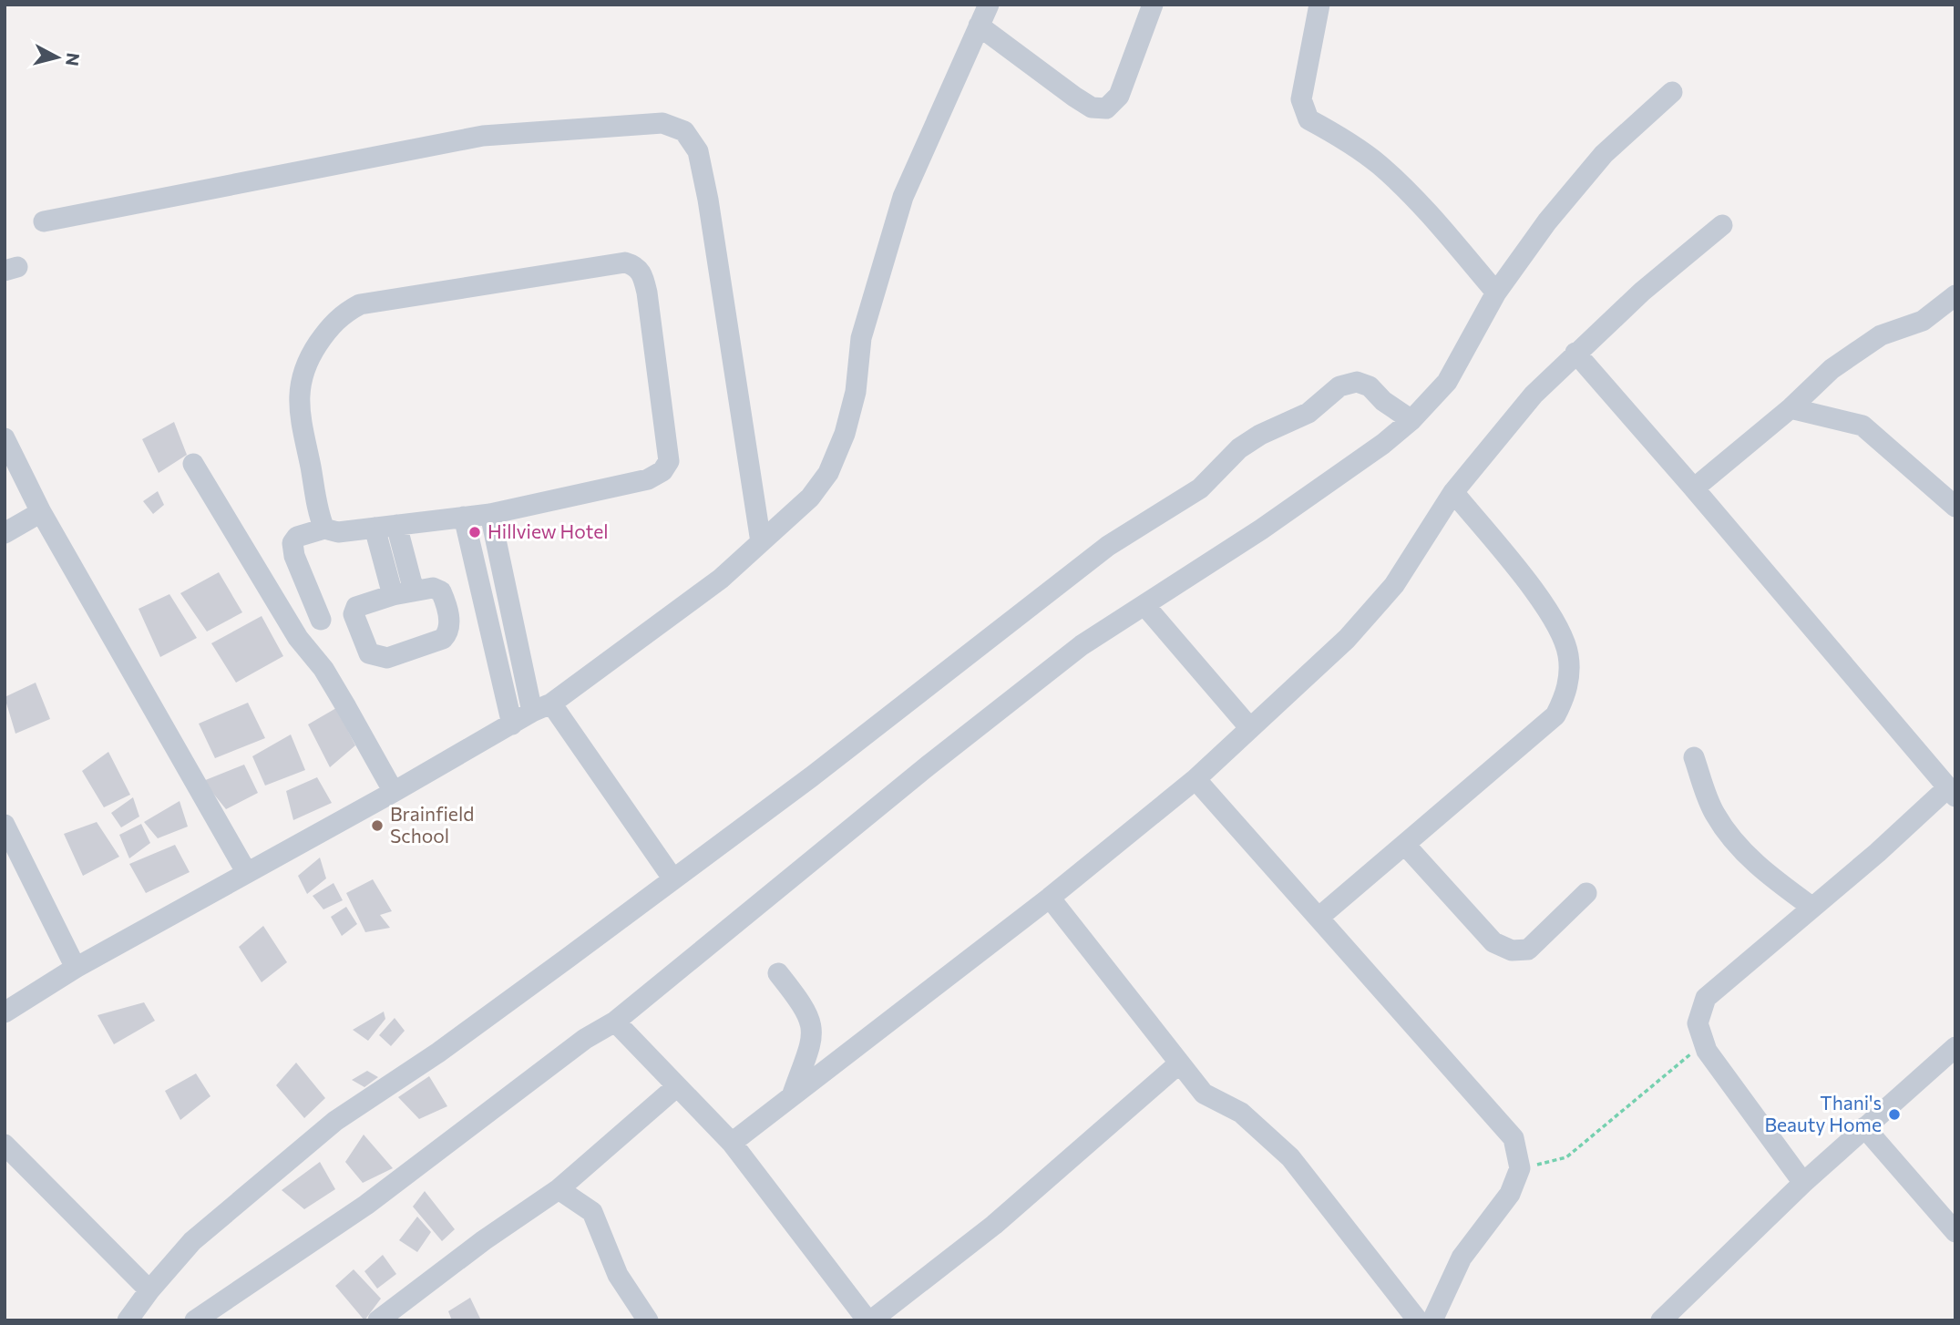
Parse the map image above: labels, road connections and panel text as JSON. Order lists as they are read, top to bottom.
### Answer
{
  "places": ["Hillview Hotel", "Brainfield School", "Thani's Beauty Home"],
  "north": "right"
}
